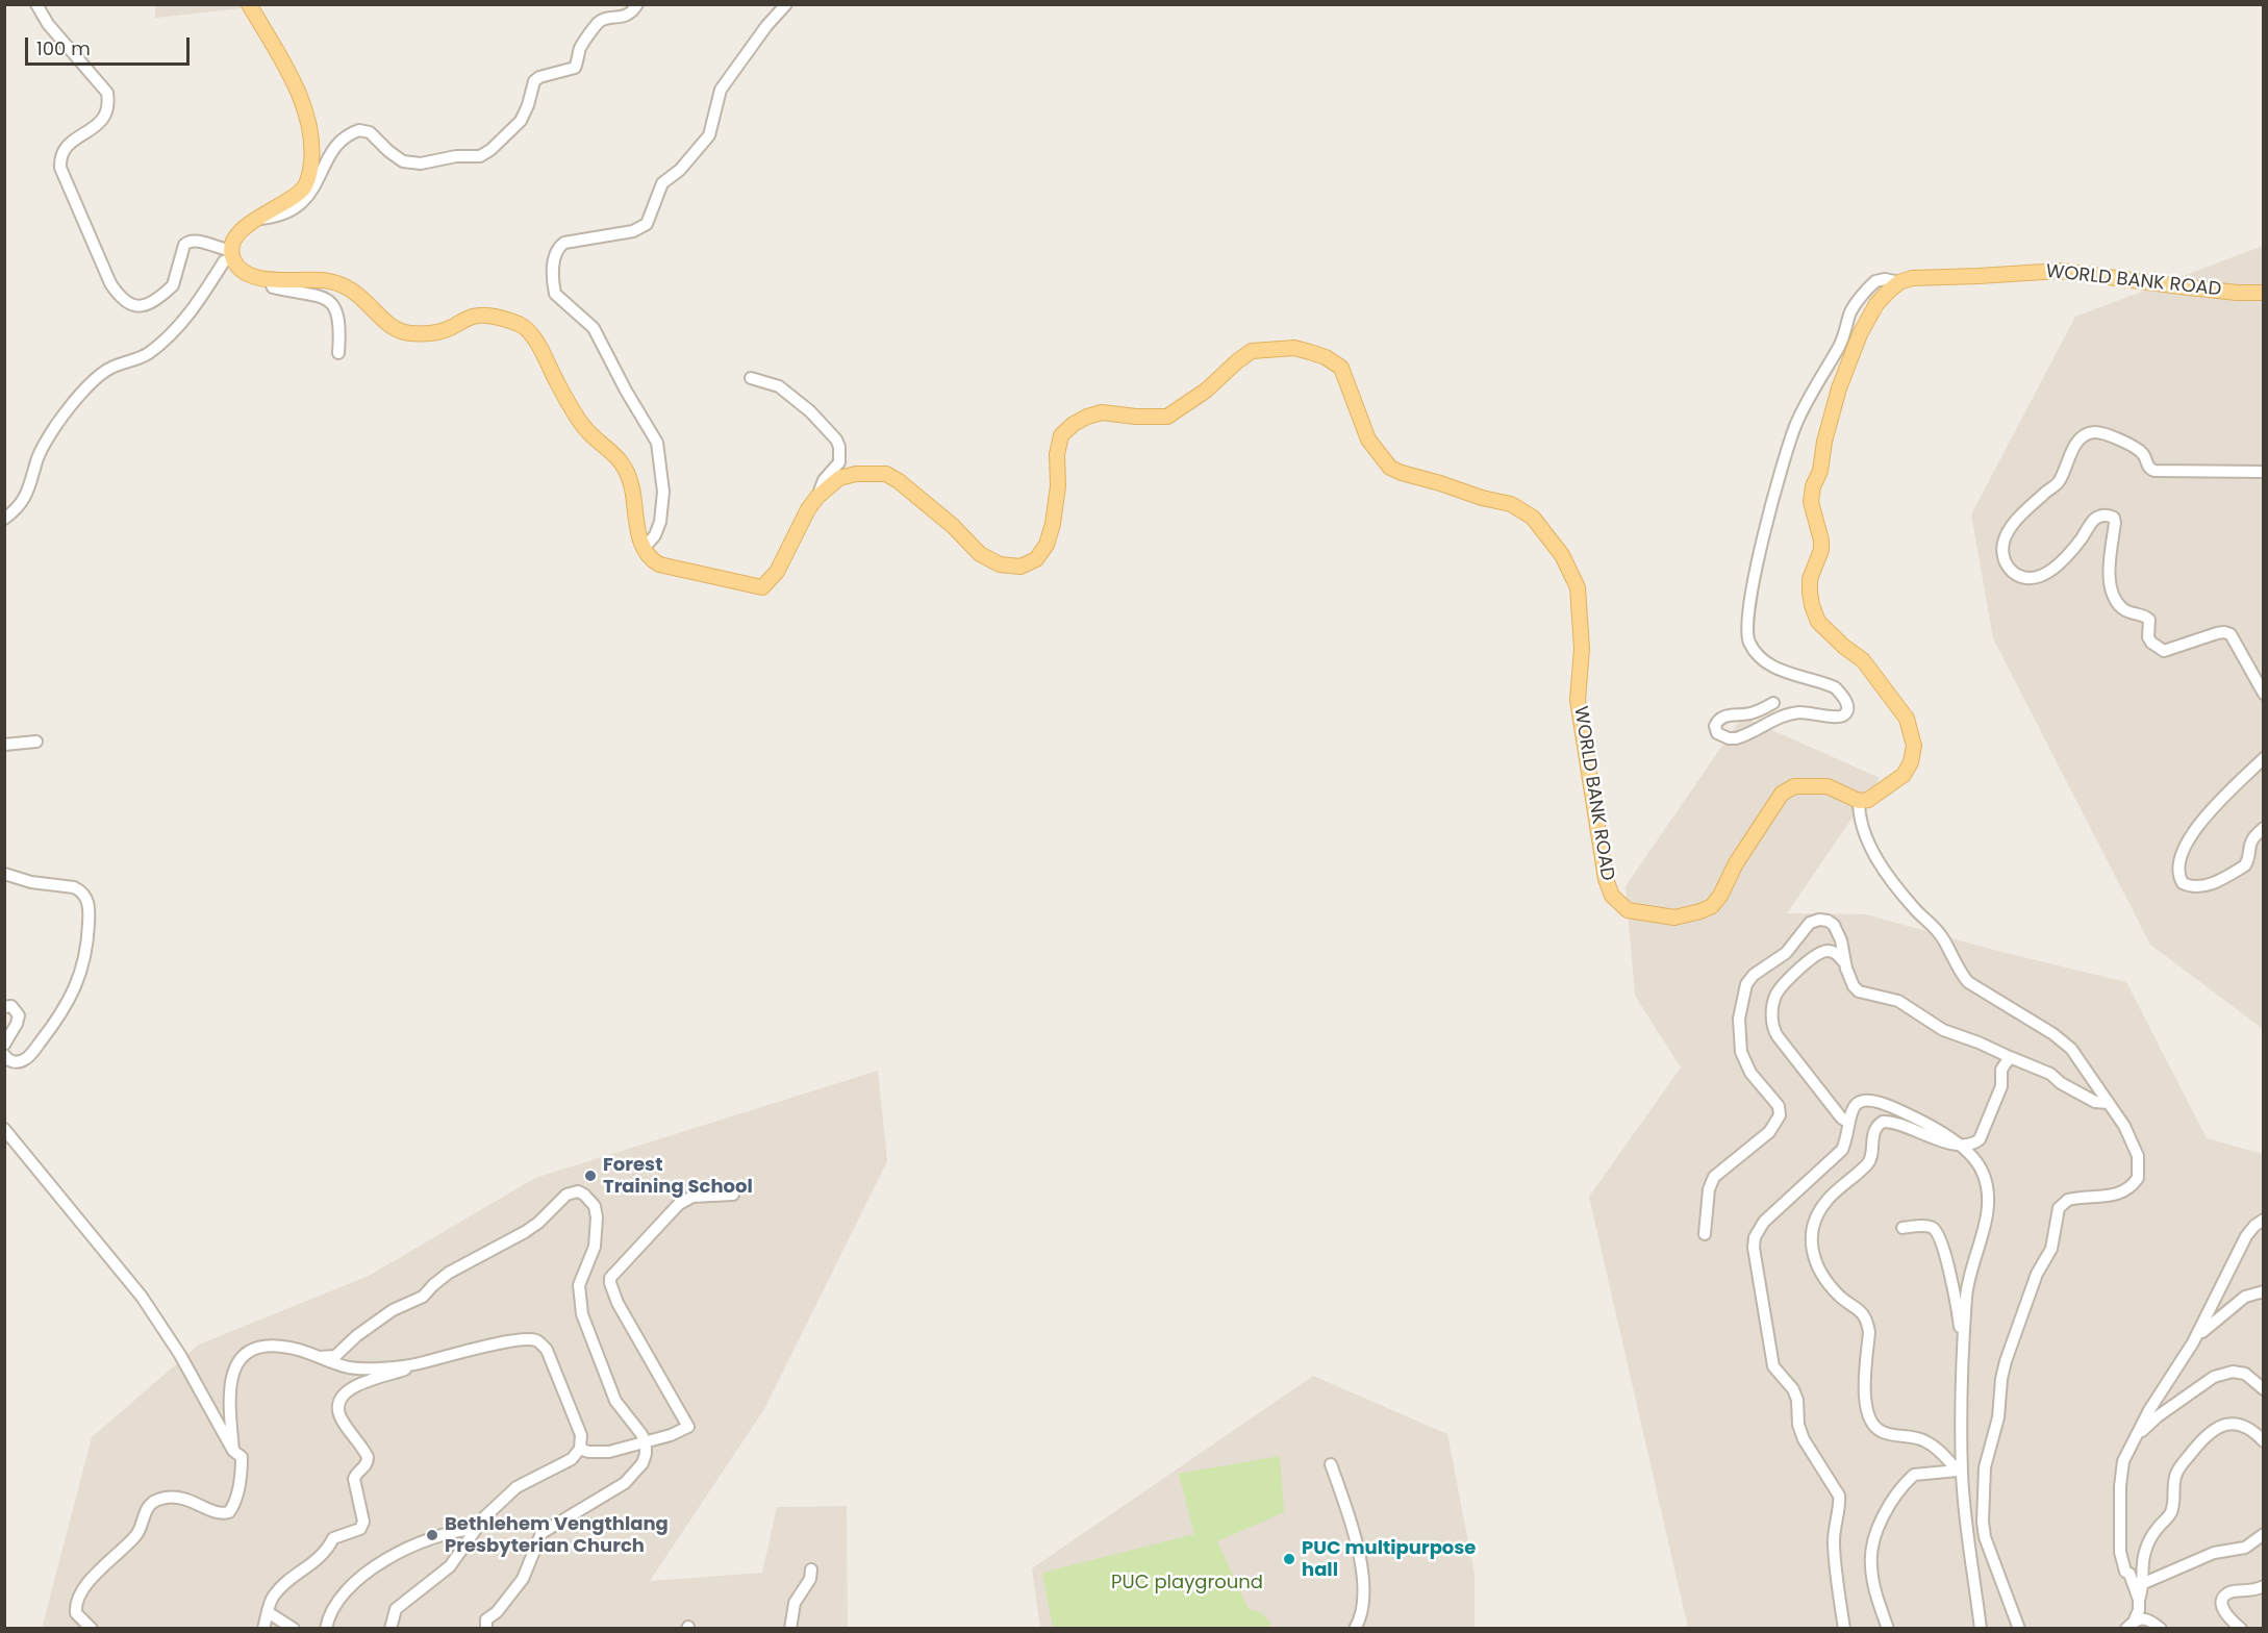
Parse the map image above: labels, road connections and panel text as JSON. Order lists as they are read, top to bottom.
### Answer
{
  "streets": {
    "main road": ["WORLD BANK ROAD"]
  },
  "parks": ["PUC playground"],
  "places": ["Forest Training School", "Bethlehem Vengthlang Presbyterian Church", "PUC multipurpose hall"],
  "scale_bar": "100 m"
}
